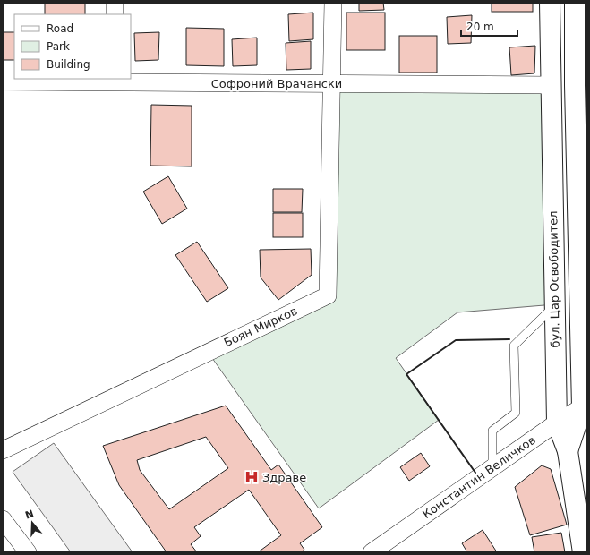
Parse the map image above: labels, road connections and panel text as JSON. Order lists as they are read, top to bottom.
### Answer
{
  "streets": {
    "street": [
      "Софроний Врачански",
      "бул. Цар Освободител",
      "Боян Мирков",
      "Константин Величков"
    ]
  },
  "crossings": [
    ["Софроний Врачански", "бул. Цар Освободител"],
    ["Софроний Врачански", "Боян Мирков"],
    ["бул. Цар Освободител", "Константин Величков"]
  ],
  "places": {
    "hospital": ["Здраве"]
  },
  "legend": ["Road", "Park", "Building"],
  "scale_bar": "20 m",
  "north": "top"
}
